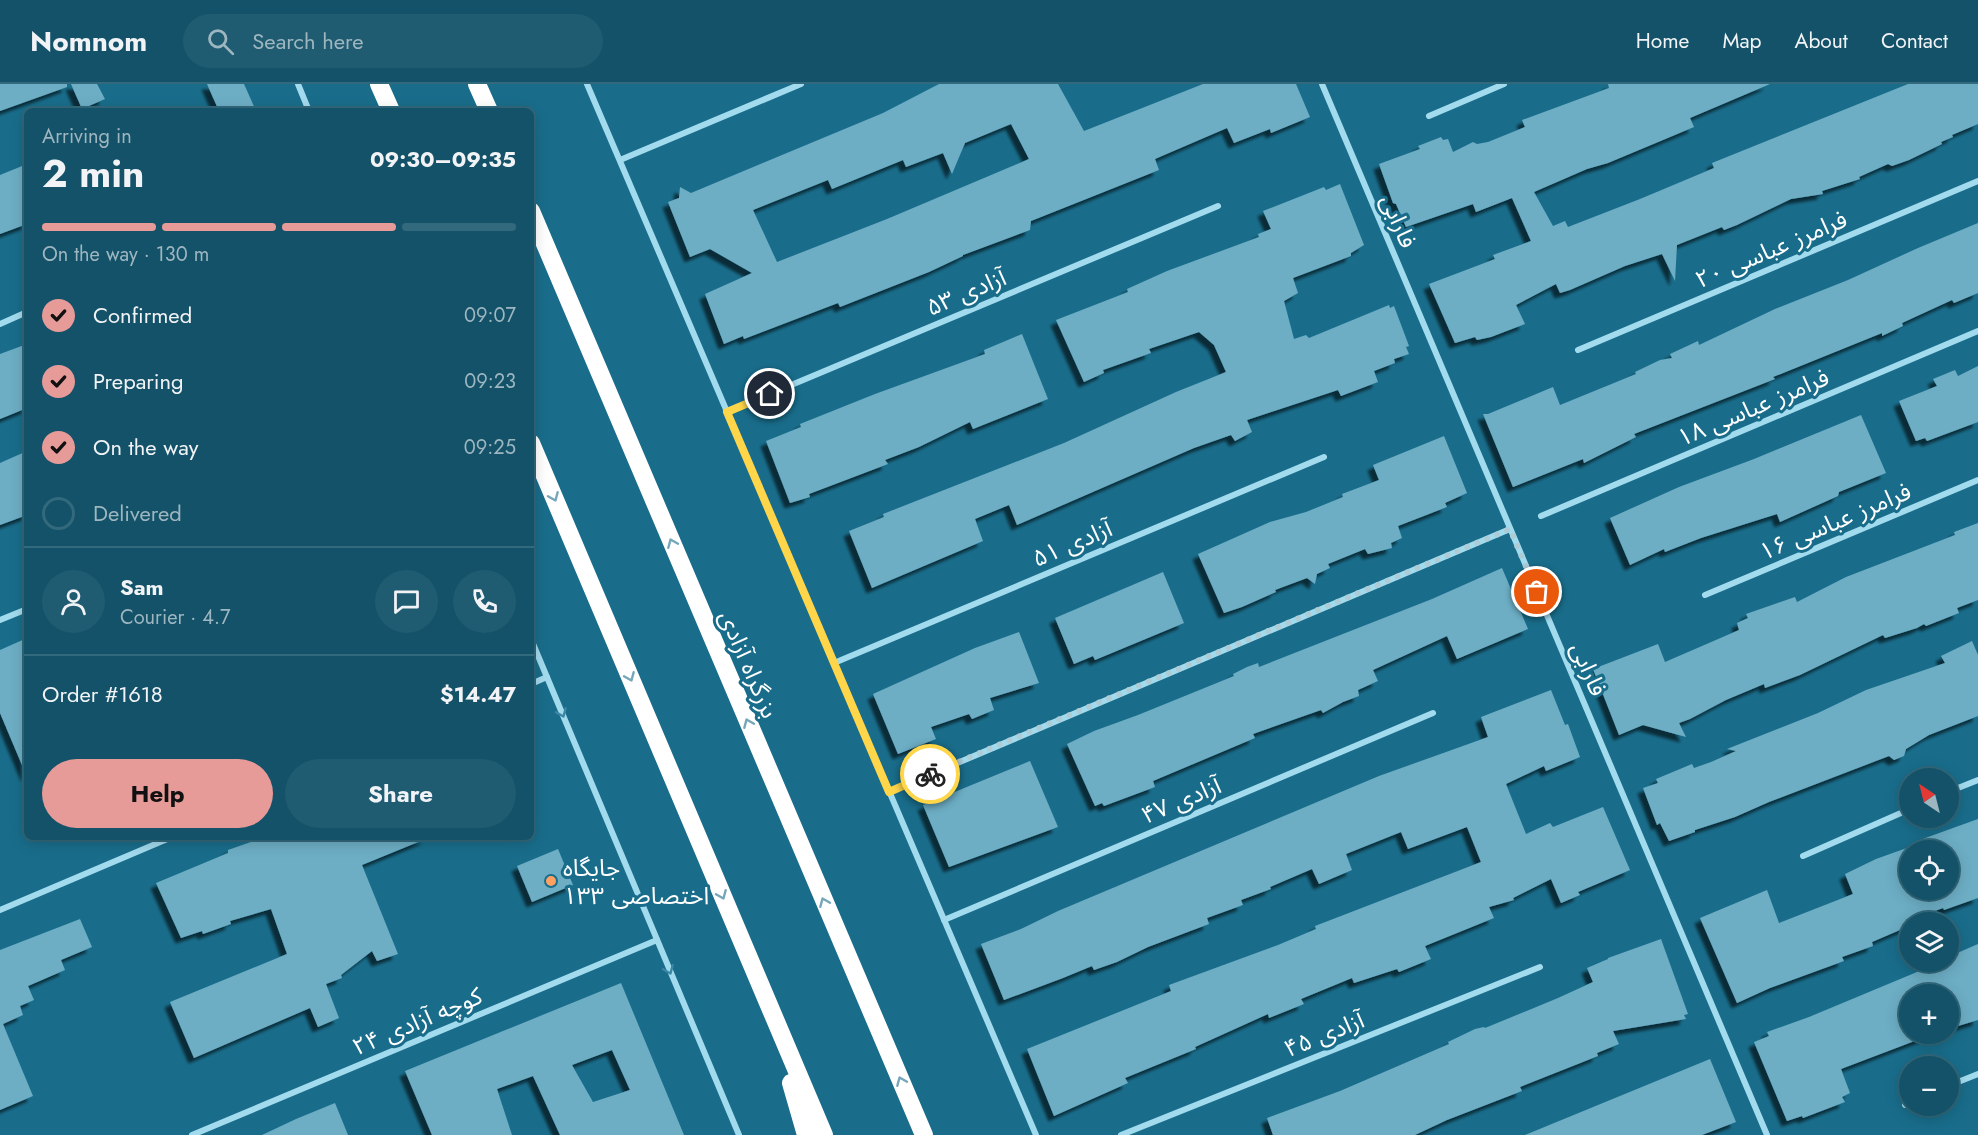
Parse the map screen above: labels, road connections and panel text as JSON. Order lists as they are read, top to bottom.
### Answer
{
  "streets": {
    "highway": ["بزرگراه آزادی"],
    "street": [
      "فارابی",
      "فرامرز عباسی ۲۰",
      "۵۳ آزادی",
      "فرامرز عباسی ۱۸",
      "فرامرز عباسی ۱۶",
      "۵۱ آزادی",
      "۴۷ آزادی",
      "کوچه آزادی ۲۴",
      "۴۵ آزادی"
    ]
  },
  "places": ["جایگاه اختصاصی ۱۳۳"],
  "north": "top left",
  "page": {
    "header": "Nomnom",
    "search": "Search here",
    "nav": [
      "Home",
      "Map",
      "About",
      "Contact"
    ],
    "heading": ["2 min", "Arriving in", "09:30–09:35"],
    "panel": [
      "Sam",
      "Courier · 4.7",
      "Order #1618",
      "$14.47"
    ],
    "bar": "On the way · 130 m",
    "list": [
      ["Confirmed", "09:07"],
      ["Preparing", "09:23"],
      ["On the way", "09:25"],
      "Delivered"
    ],
    "buttons": ["Help", "Share"],
    "map_buttons": ["+", "−"]
  }
}
